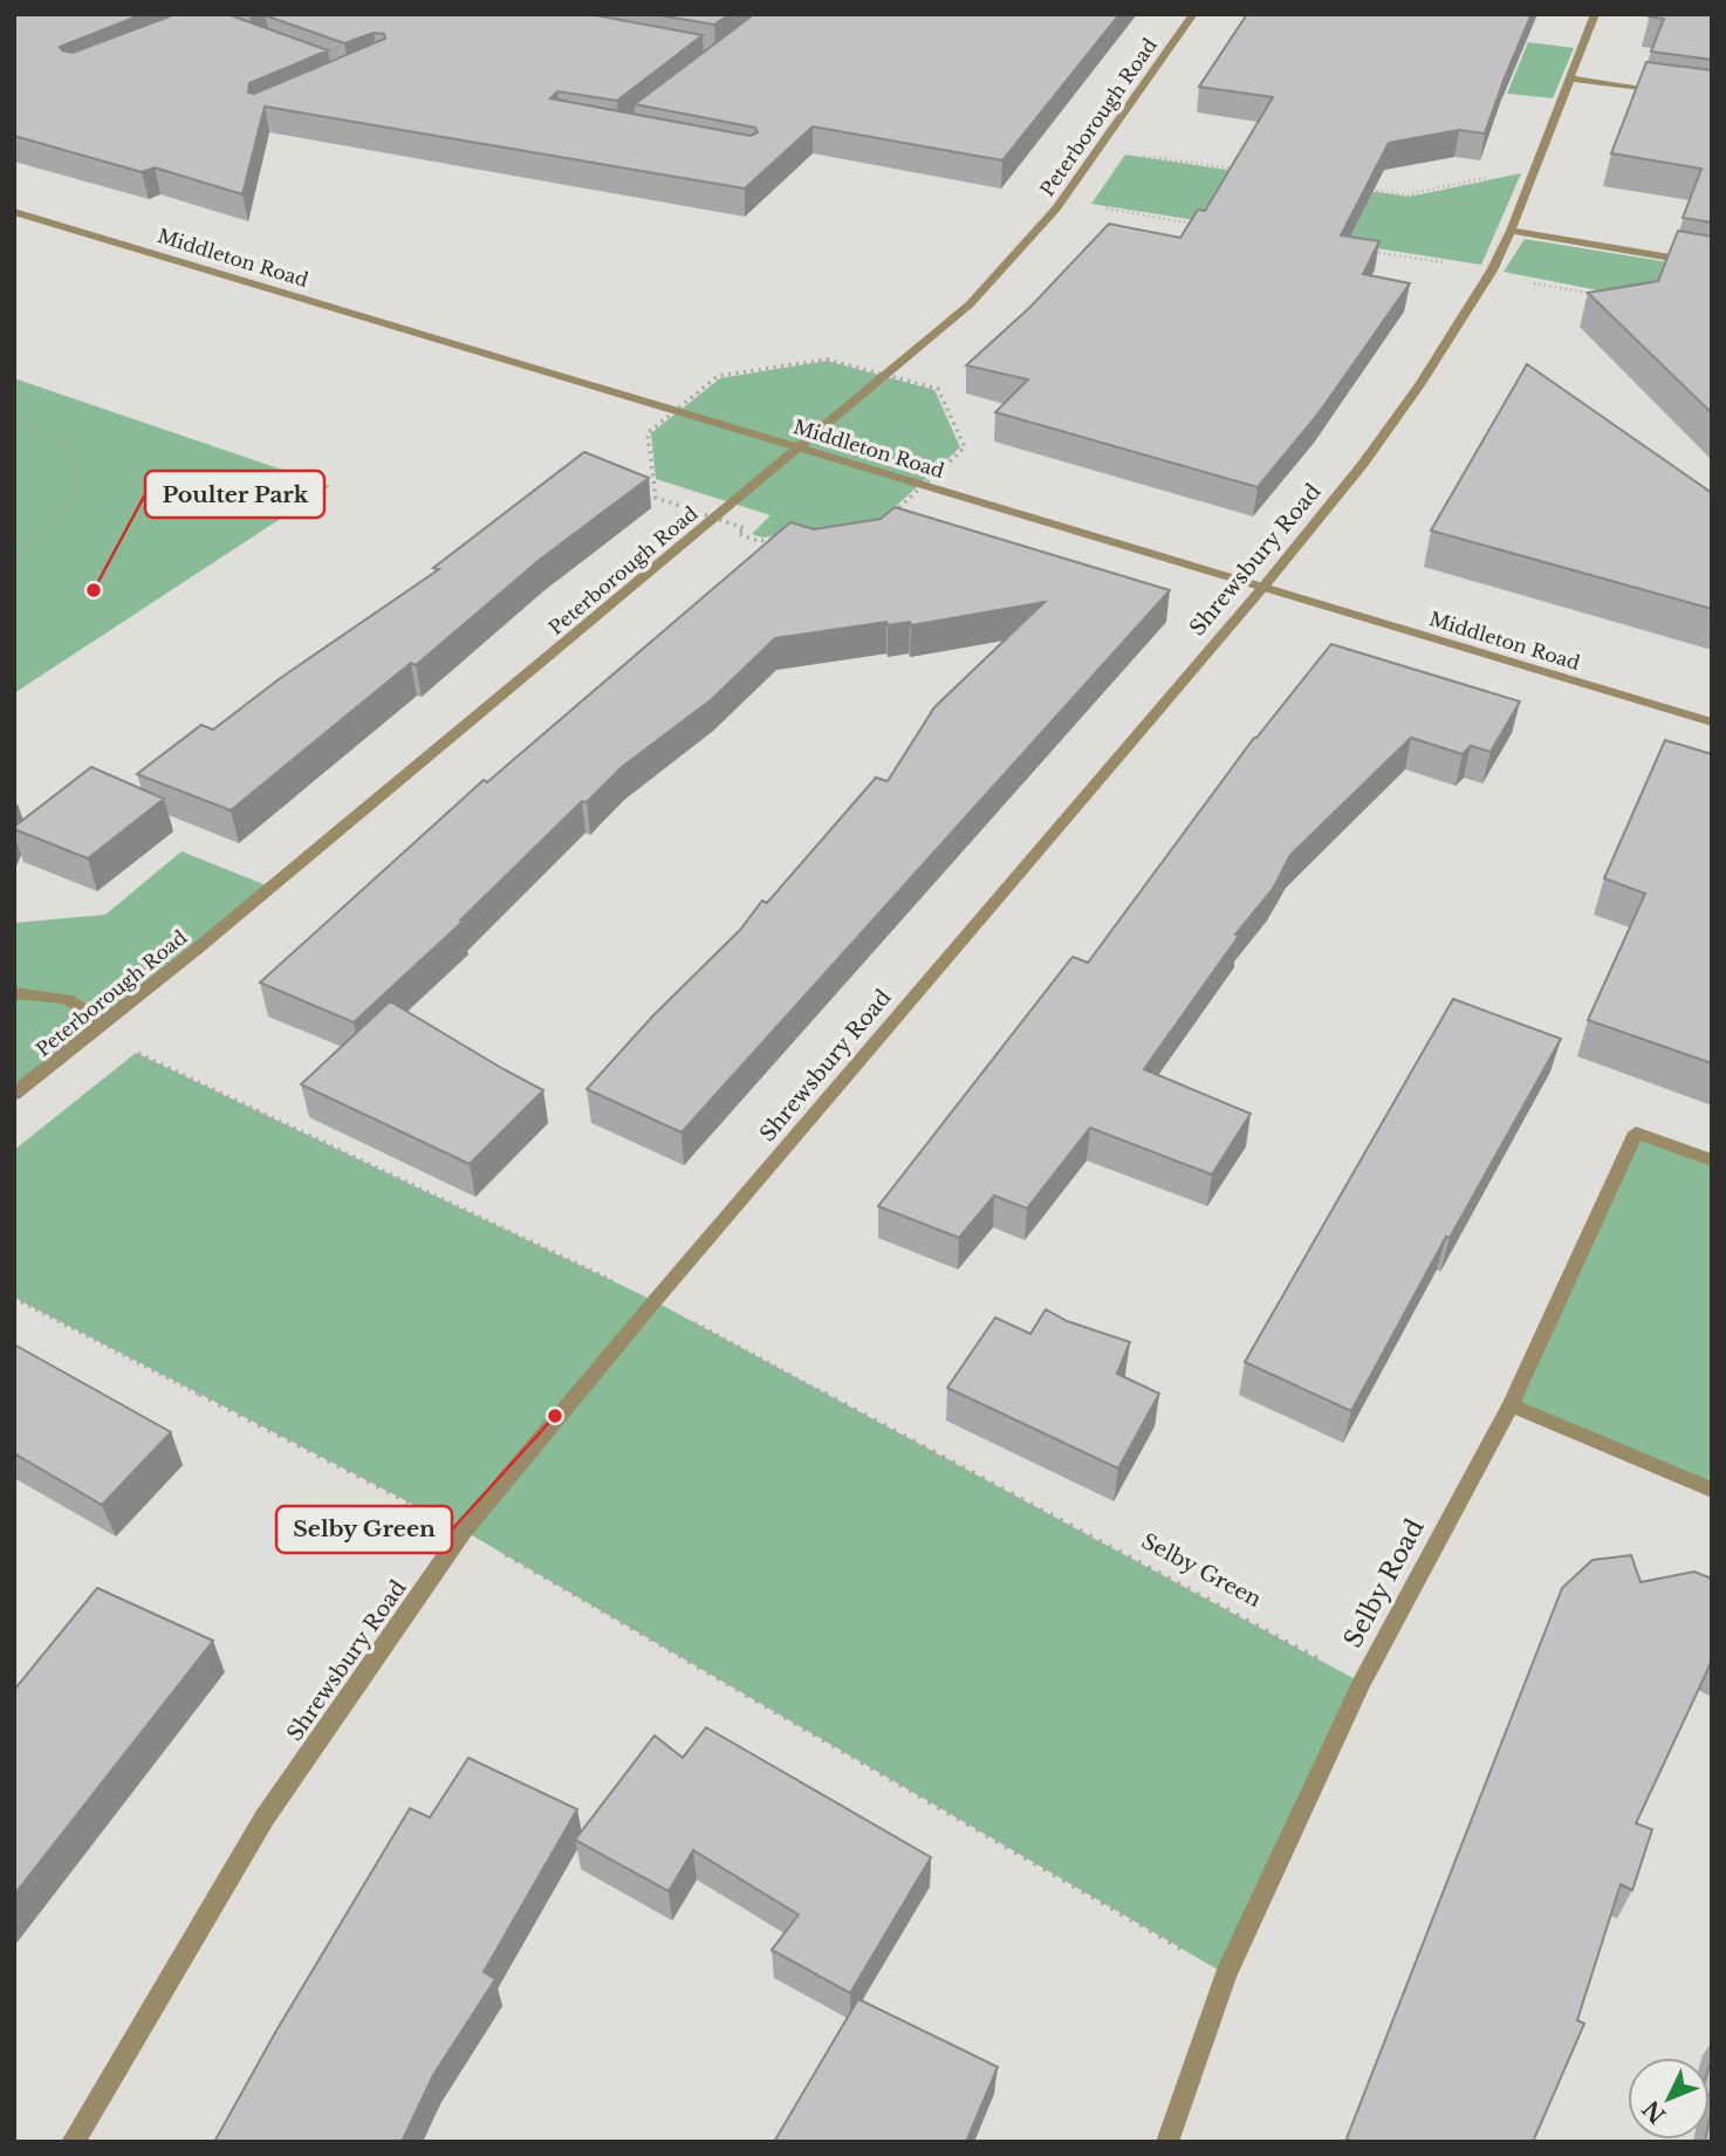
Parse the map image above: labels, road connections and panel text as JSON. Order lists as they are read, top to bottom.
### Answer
{
  "streets": {
    "street": [
      "Peterborough Road",
      "Middleton Road",
      "Shrewsbury Road",
      "Selby Road"
    ],
    "path": ["Selby Green"]
  },
  "crossings": [
    ["Peterborough Road", "Middleton Road"],
    ["Peterborough Road", "Selby Green"],
    ["Middleton Road", "Shrewsbury Road"],
    ["Shrewsbury Road", "Selby Green"],
    ["Selby Green", "Selby Road"]
  ],
  "places": ["Poulter Park", "Selby Green"],
  "north": "bottom left"
}
